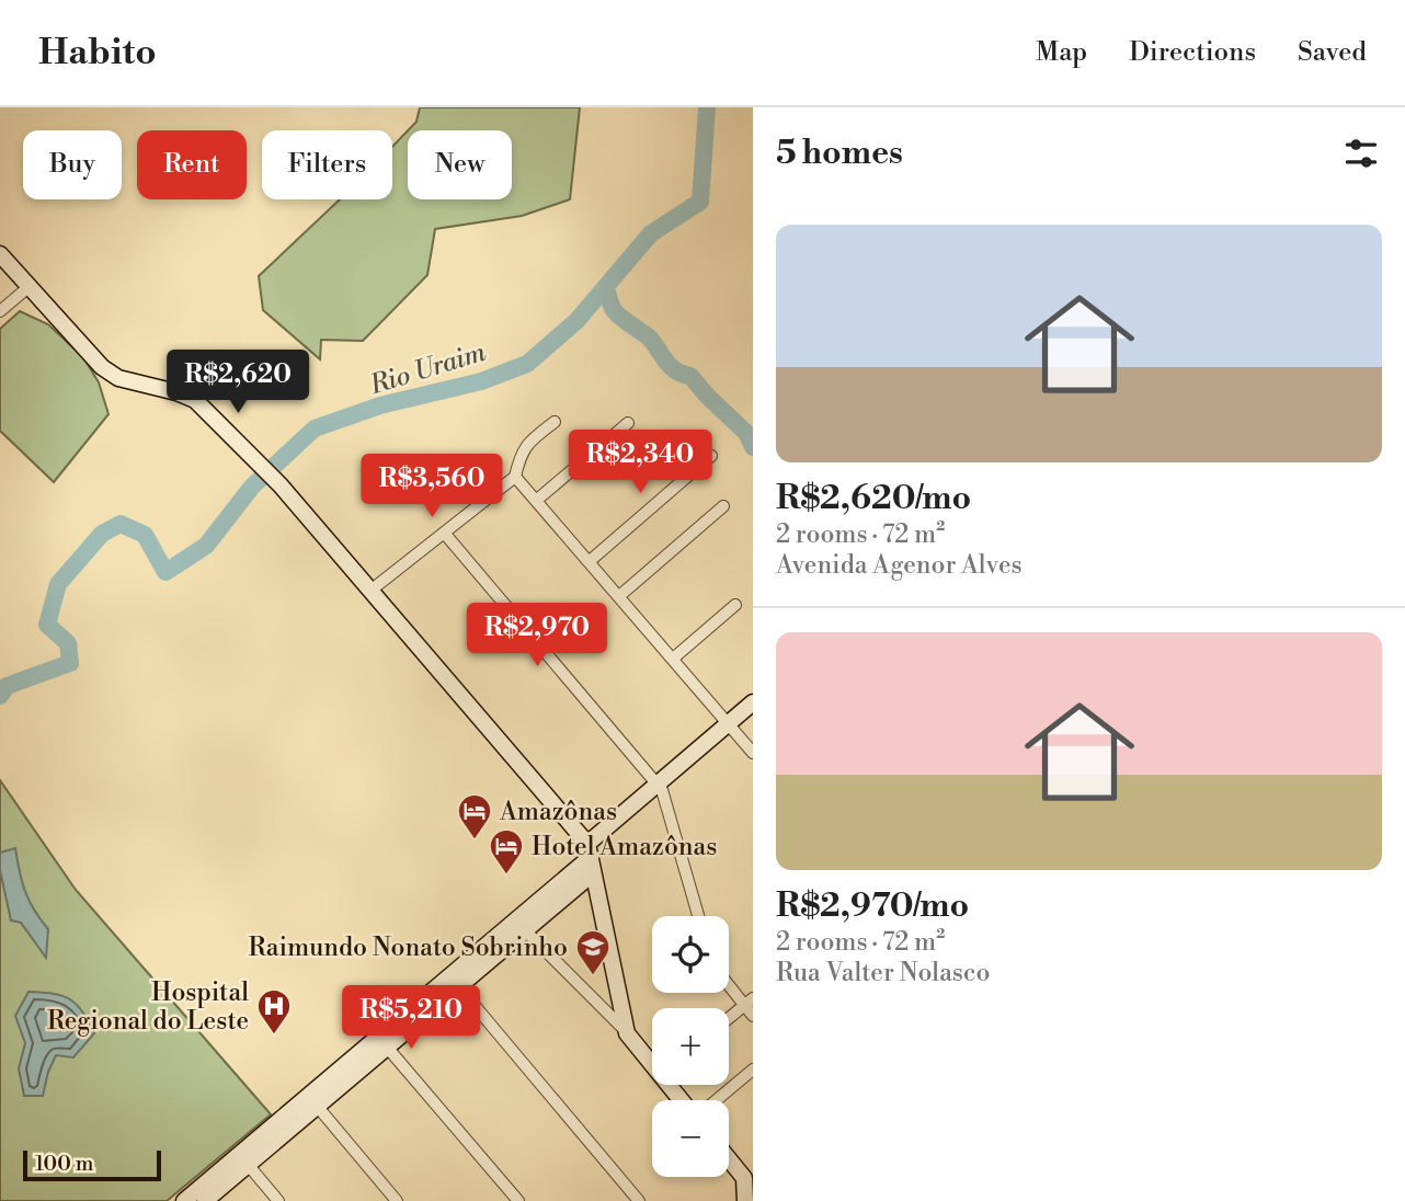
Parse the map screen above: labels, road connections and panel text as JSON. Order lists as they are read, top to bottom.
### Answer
{
  "water": ["Rio Uraim"],
  "places": {
    "hotel": ["Amazônas", "Hotel Amazônas"],
    "school or university": ["Raimundo Nonato Sobrinho"],
    "hospital": ["Hospital Regional do Leste"]
  },
  "scale_bar": "100 m",
  "page": {
    "header": "Habito",
    "nav": ["Map", "Directions", "Saved"],
    "heading": "5 homes",
    "chip": [
      "Buy",
      "Rent",
      "Filters",
      "New"
    ],
    "list": [
      {
        "name": "R$2,620/mo",
        "note": "2 rooms · 72 m² · Avenida Agenor Alves"
      },
      {
        "name": "R$2,970/mo",
        "note": "2 rooms · 72 m² · Rua Valter Nolasco"
      }
    ],
    "price": [
      "R$2,620",
      "R$2,340",
      "R$3,560",
      "R$2,970",
      "R$5,210"
    ],
    "map_buttons": ["+", "−"],
    "scale": "100 m"
  }
}
